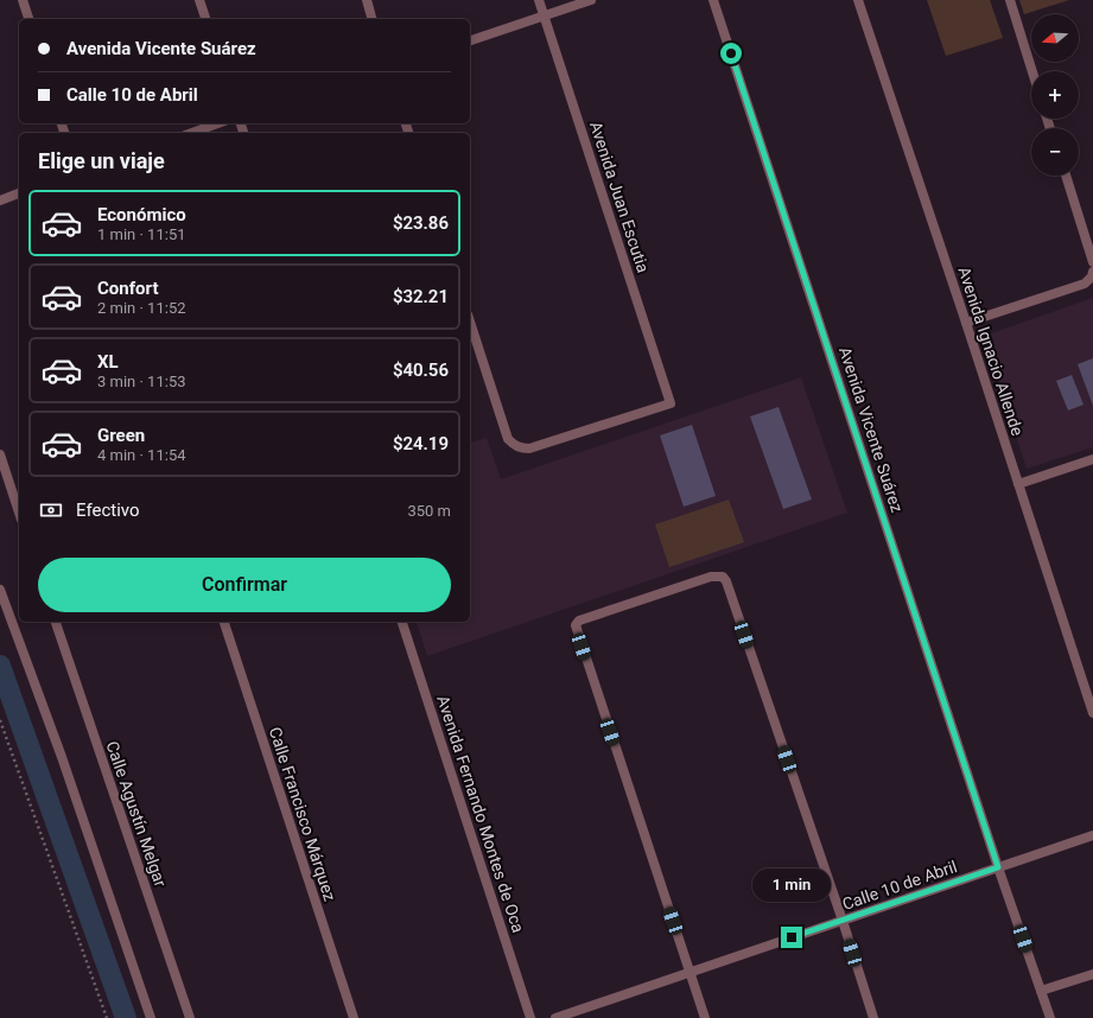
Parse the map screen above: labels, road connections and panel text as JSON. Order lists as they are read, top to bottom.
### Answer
{
  "streets": {
    "street": [
      "Avenida Juan Escutia",
      "Avenida Ignacio Allende",
      "Avenida Vicente Suárez",
      "Calle Agustín Melgar",
      "Calle Francisco Márquez",
      "Avenida Fernando Montes de Oca",
      "Calle 10 de Abril"
    ]
  },
  "crossings": [
    ["Avenida Vicente Suárez", "Calle 10 de Abril"]
  ],
  "north": "left",
  "page": {
    "map_buttons": ["+", "−"],
    "banner": ["Avenida Vicente Suárez", "Calle 10 de Abril"],
    "heading": "Elige un viaje",
    "list": [
      {
        "name": "Económico",
        "note": "1 min · 11:51",
        "value": "$23.86"
      },
      {
        "name": "Confort",
        "note": "2 min · 11:52",
        "value": "$32.21"
      },
      {
        "name": "XL",
        "note": "3 min · 11:53",
        "value": "$40.56"
      },
      {
        "name": "Green",
        "note": "4 min · 11:54",
        "value": "$24.19"
      }
    ],
    "pay": ["Efectivo", "350 m"],
    "buttons": "Confirmar",
    "bubble": "1 min"
  }
}
